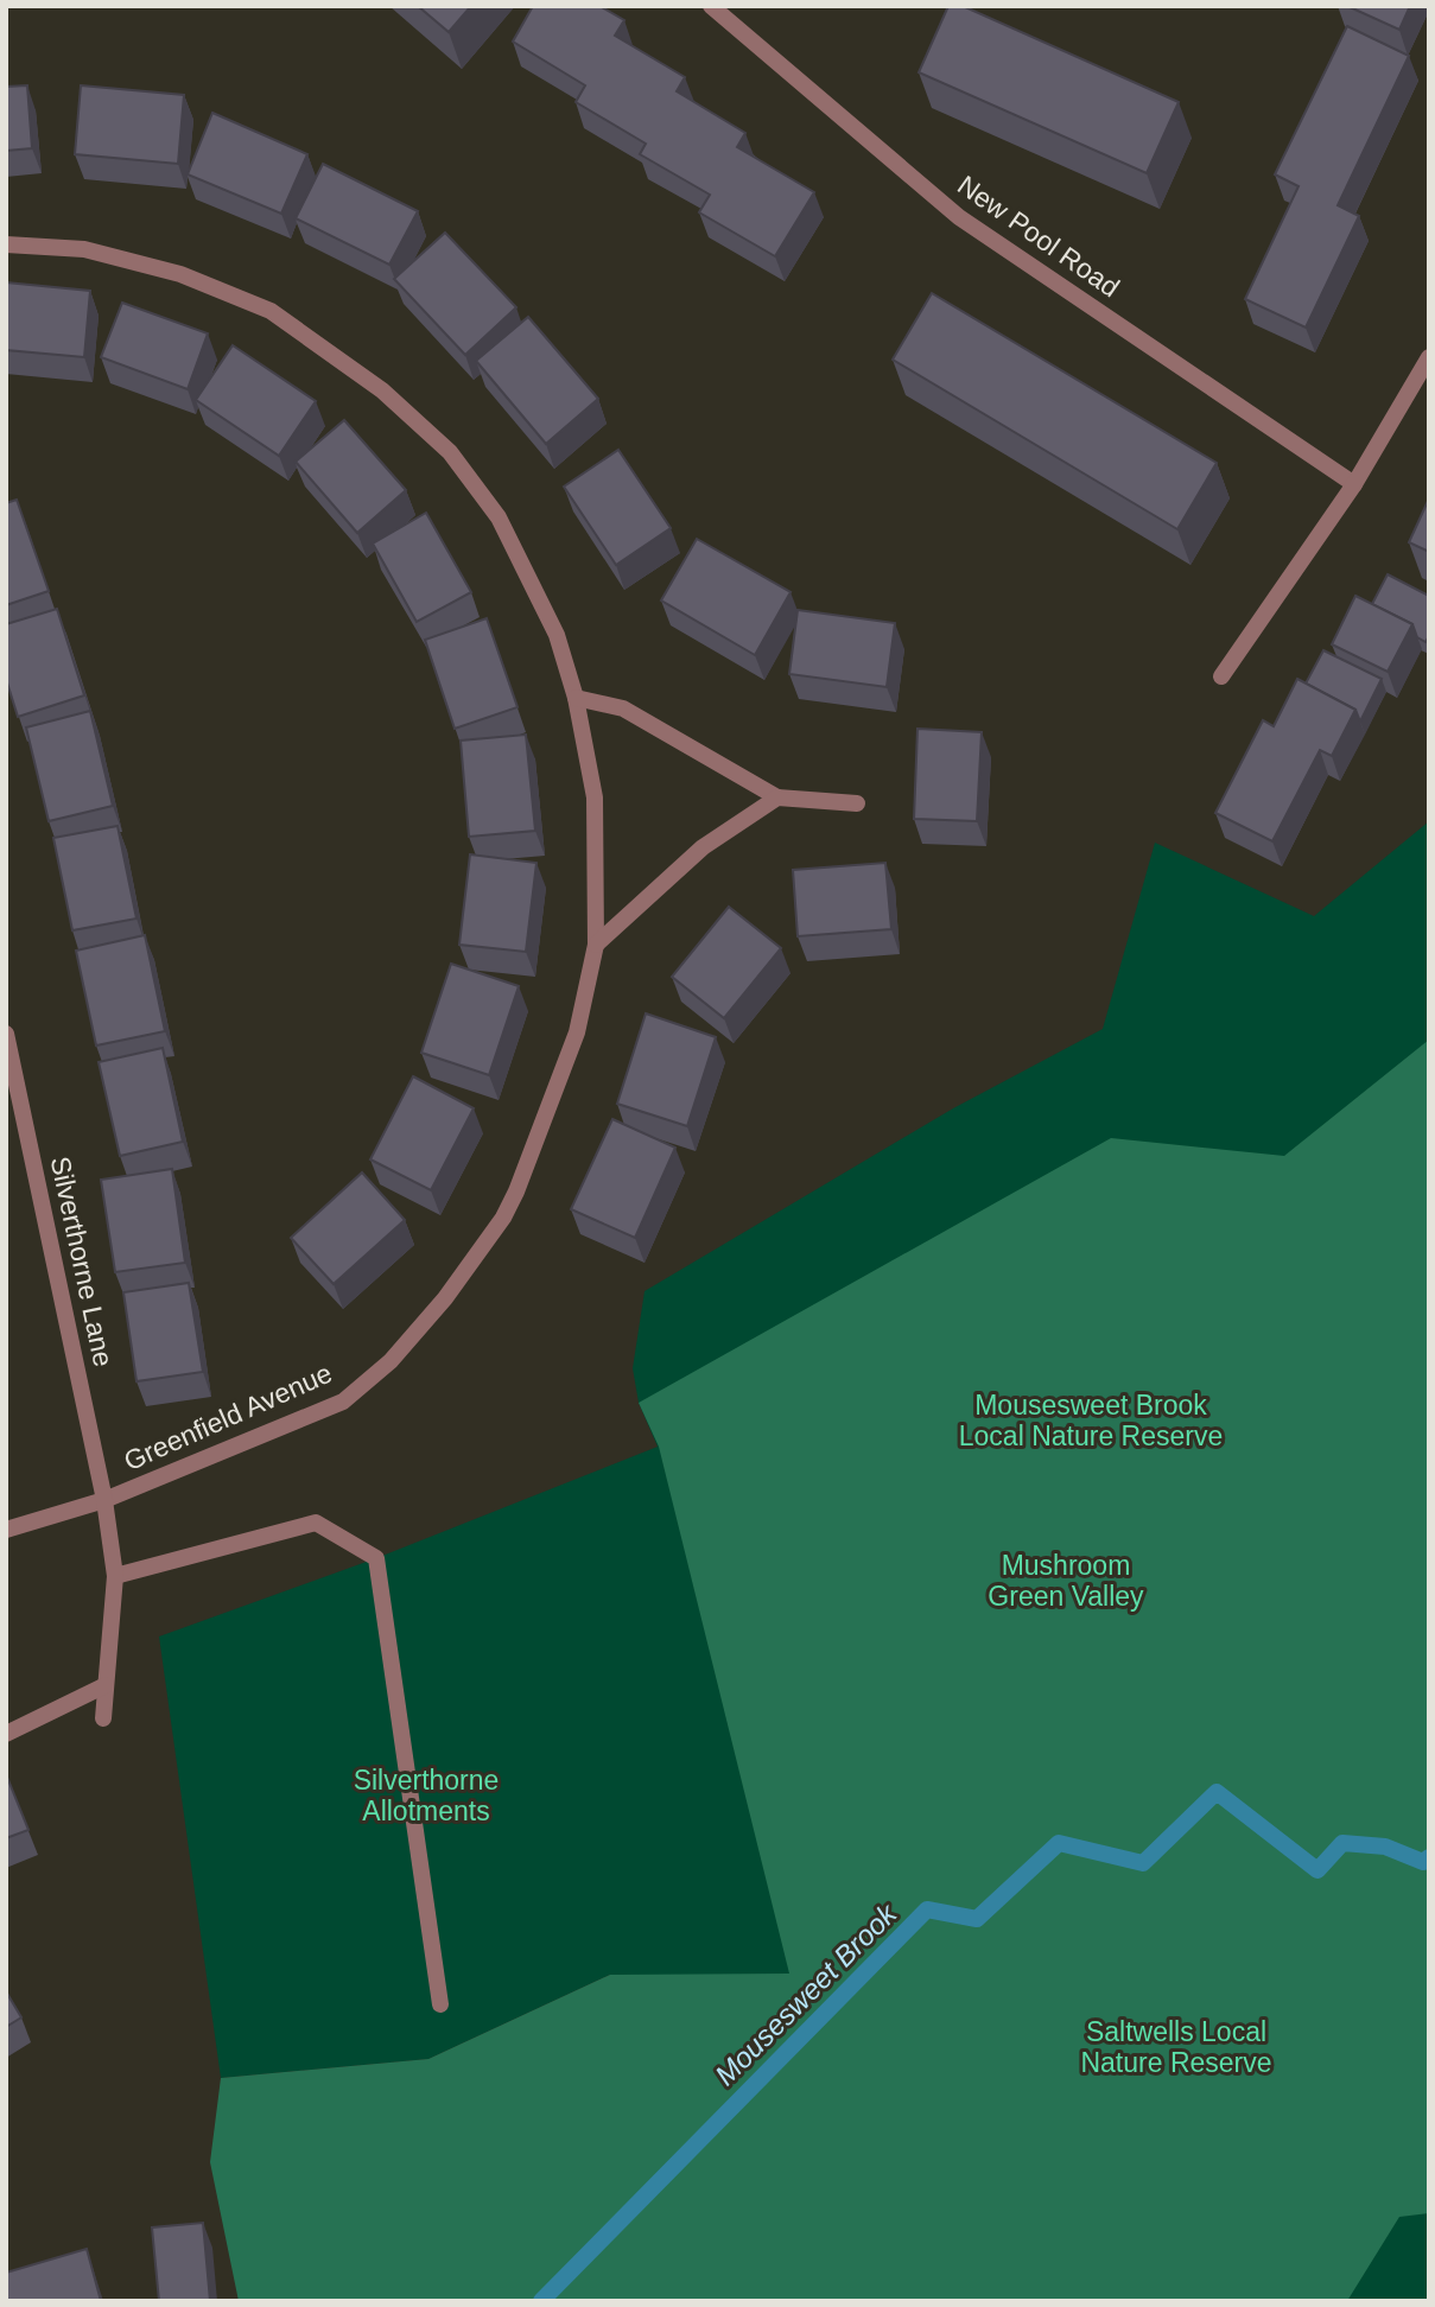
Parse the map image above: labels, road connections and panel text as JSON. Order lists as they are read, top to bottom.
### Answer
{
  "streets": {
    "street": ["New Pool Road", "Silverthorne Lane", "Greenfield Avenue"]
  },
  "crossings": [
    ["Silverthorne Lane", "Greenfield Avenue"]
  ],
  "water": ["Mousesweet Brook"],
  "parks": [
    "Mousesweet Brook Local Nature Reserve",
    "Mushroom Green Valley",
    "Silverthorne Allotments",
    "Saltwells Local Nature Reserve"
  ]
}
